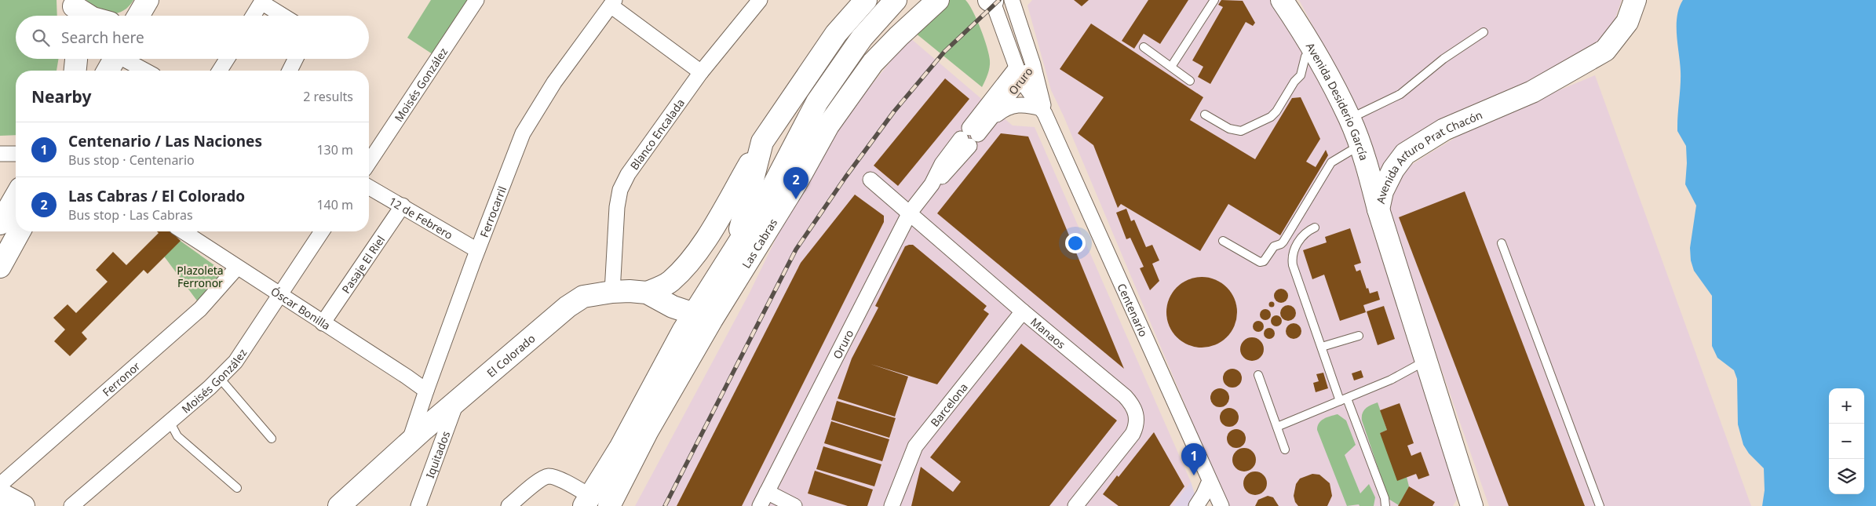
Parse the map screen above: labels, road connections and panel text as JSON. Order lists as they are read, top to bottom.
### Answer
{
  "streets": {
    "main road": [
      "Avenida Desiderio García",
      "Avenida Arturo Prat Chacón",
      "Las Cabras",
      "El Colorado"
    ],
    "street": [
      "Oruro",
      "Moisés González",
      "Blanco Encalada",
      "Ferrocarril",
      "12 de Febrero",
      "Pasaje El Riel",
      "Óscar Bonilla",
      "Centenario",
      "Manaos",
      "Ferronor",
      "Barcelona",
      "Iquitados"
    ]
  },
  "crossings": [
    ["Oruro", "Centenario"],
    ["Oruro", "Manaos"],
    ["Moisés González", "Óscar Bonilla"],
    ["Avenida Desiderio García", "Avenida Arturo Prat Chacón"],
    ["Blanco Encalada", "El Colorado"],
    ["Ferrocarril", "12 de Febrero"],
    ["Ferrocarril", "Óscar Bonilla"],
    ["Ferrocarril", "El Colorado"],
    ["12 de Febrero", "Pasaje El Riel"],
    ["Las Cabras", "El Colorado"],
    ["Pasaje El Riel", "Óscar Bonilla"],
    ["Óscar Bonilla", "Ferronor"],
    ["Manaos", "Barcelona"],
    ["El Colorado", "Iquitados"]
  ],
  "parks": ["Plazoleta Ferronor"],
  "page": {
    "search": "Search here",
    "heading": ["Nearby", "2 results"],
    "list": [
      {
        "mark": "1",
        "name": "Centenario / Las Naciones",
        "note": "Bus stop · Centenario",
        "value": "130 m"
      },
      {
        "mark": "2",
        "name": "Las Cabras / El Colorado",
        "note": "Bus stop · Las Cabras",
        "value": "140 m"
      }
    ],
    "pins": ["2", "1"],
    "map_buttons": ["+", "−"]
  }
}
